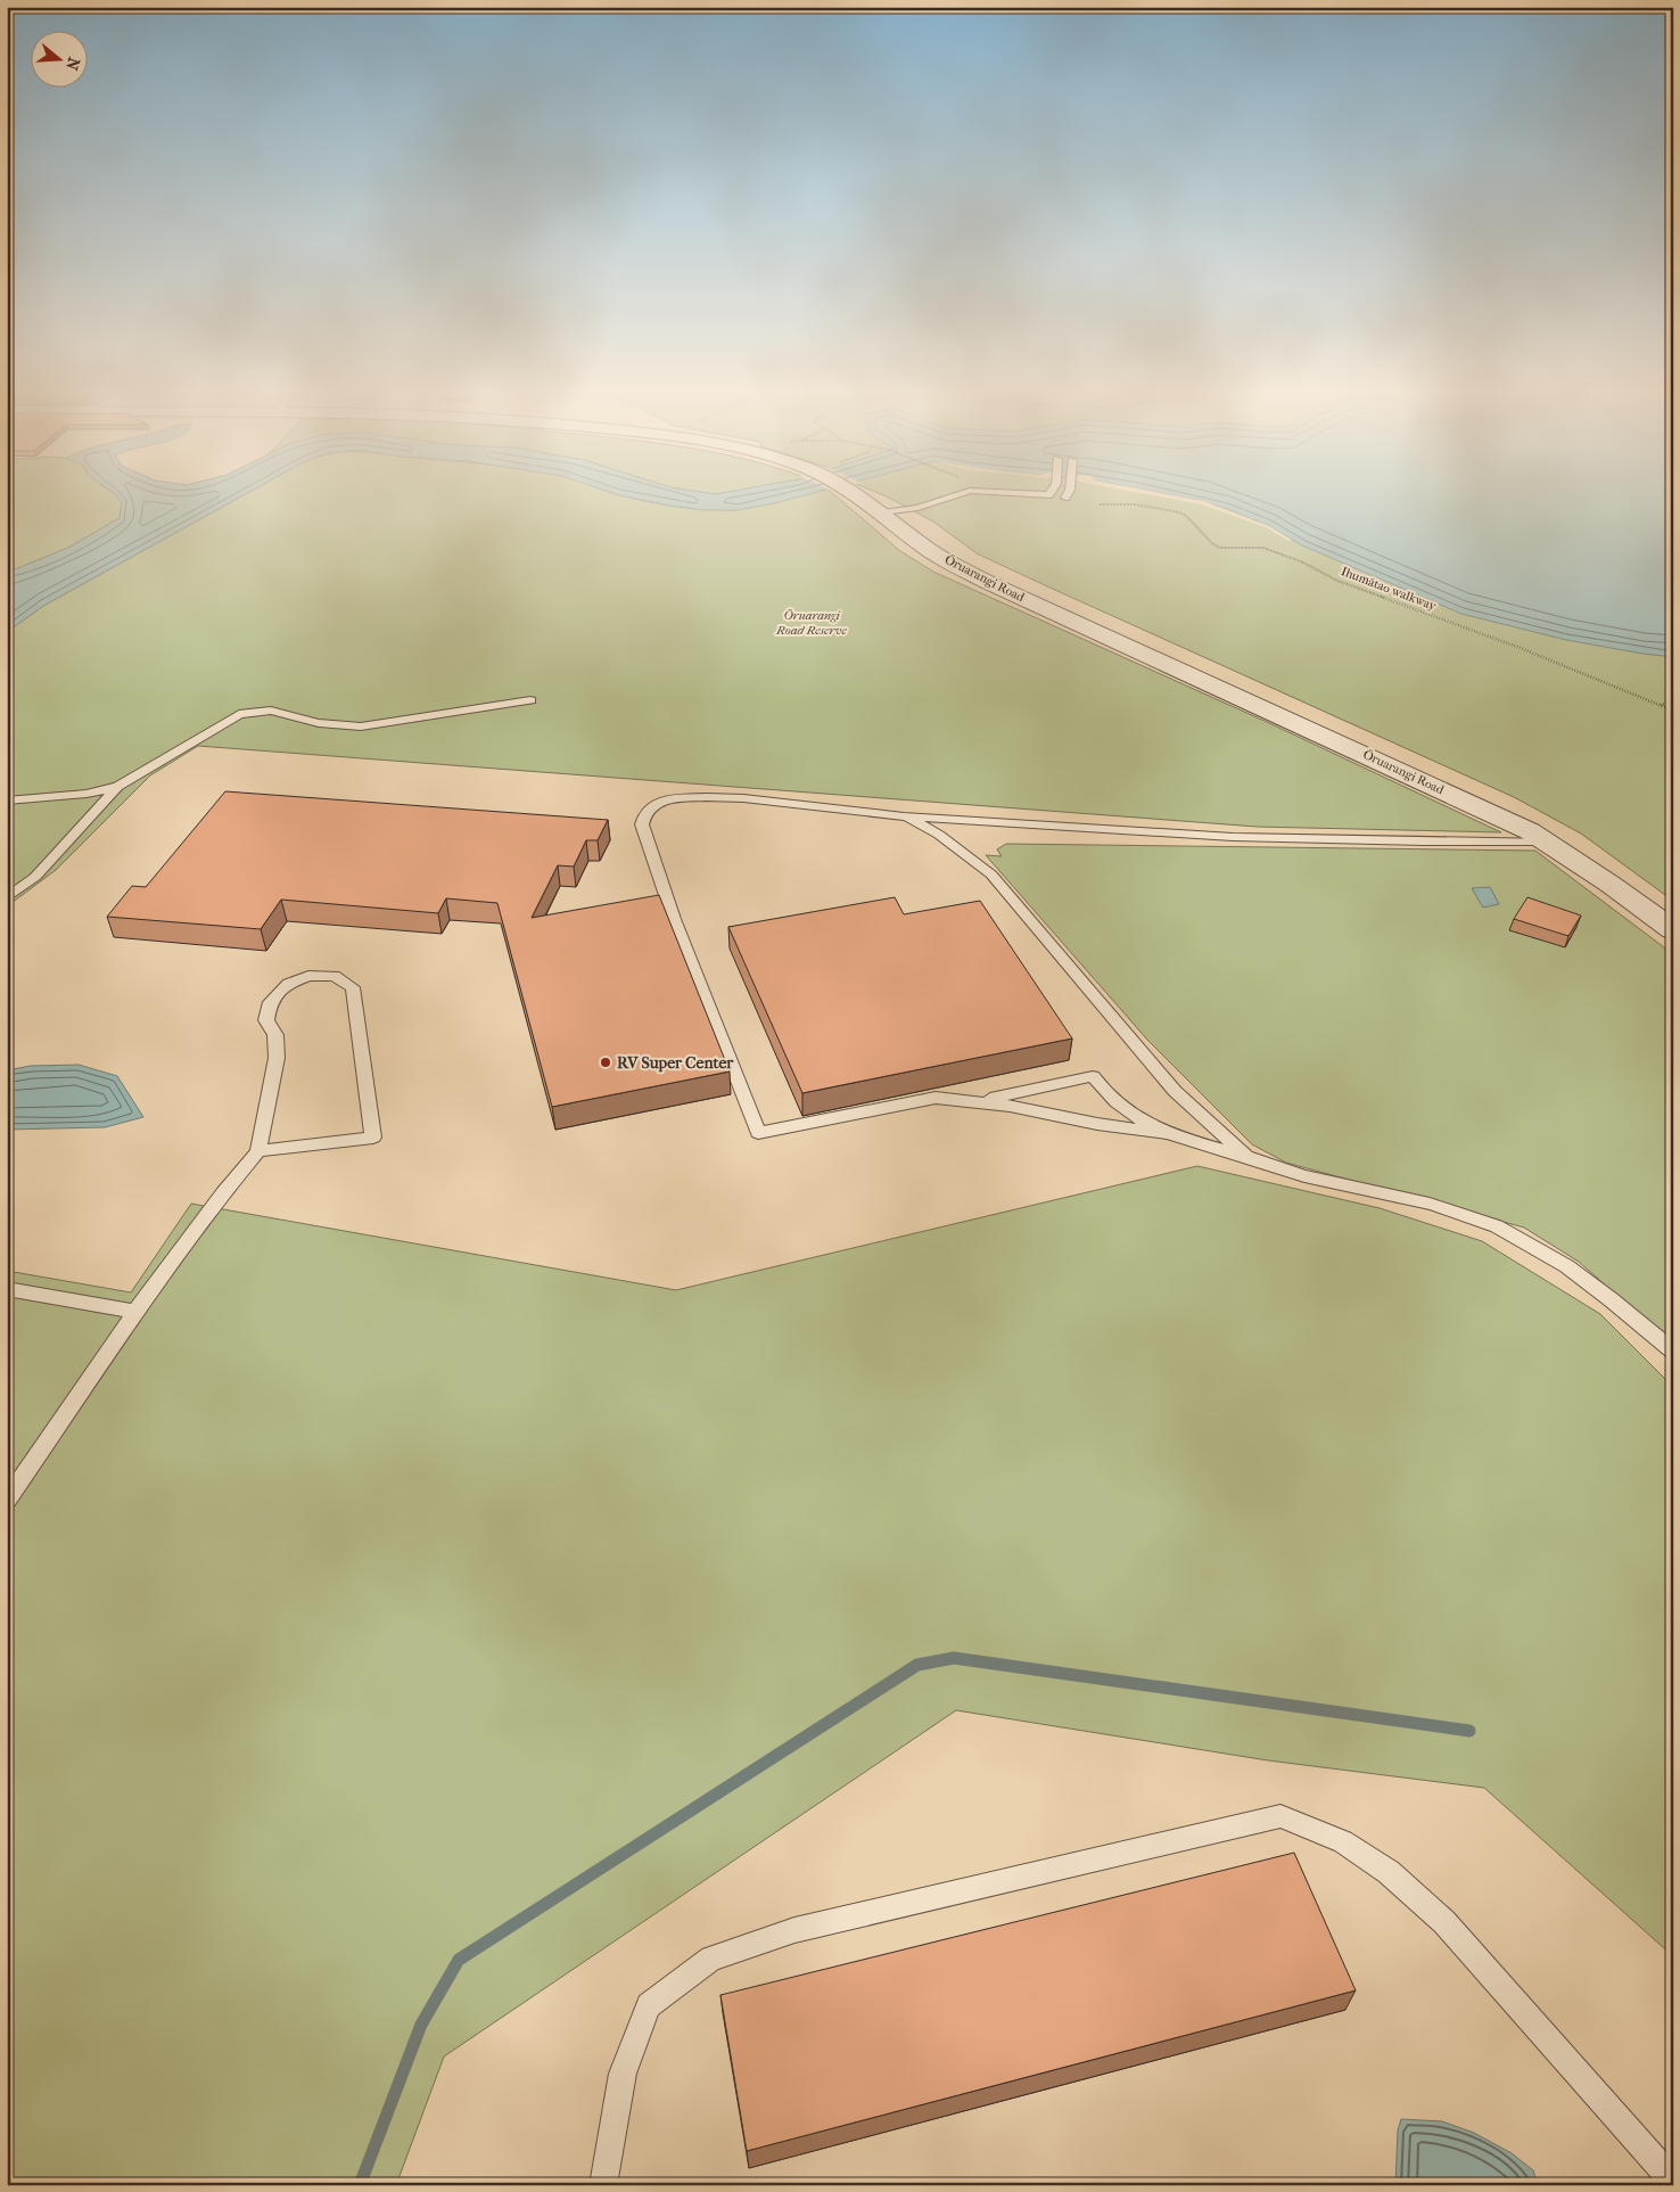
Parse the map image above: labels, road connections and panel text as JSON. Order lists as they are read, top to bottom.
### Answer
{
  "streets": {
    "street": ["Ōruarangi Road"],
    "path": ["Ihumātao walkway"]
  },
  "parks": ["Ōruarangi Road Reserve"],
  "places": ["RV Super Center"],
  "north": "right"
}
